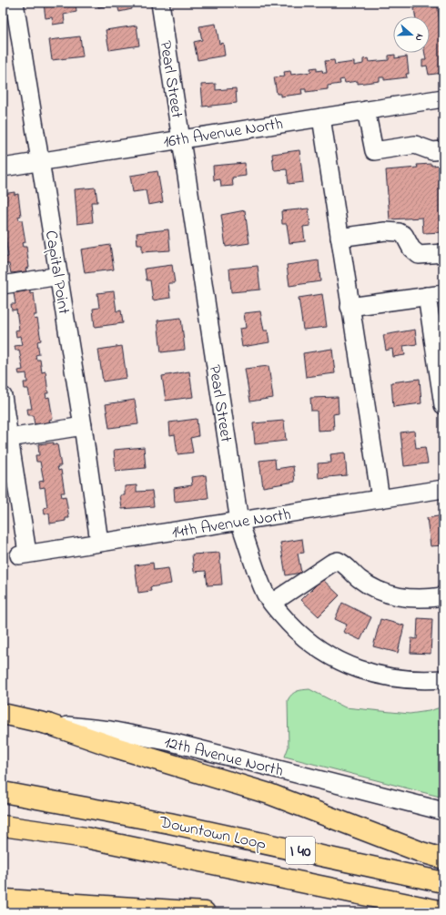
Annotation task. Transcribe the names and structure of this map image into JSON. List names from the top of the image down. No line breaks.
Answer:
{"streets":{"main road":["12th Avenue North","Downtown Loop","I 40"],"street":["Pearl Street","16th Avenue North","Capital Point","14th Avenue North"]},"crossings":[["Pearl Street","16th Avenue North"],["Pearl Street","14th Avenue North"],["16th Avenue North","Capital Point"],["Capital Point","14th Avenue North"]],"north":"right"}
